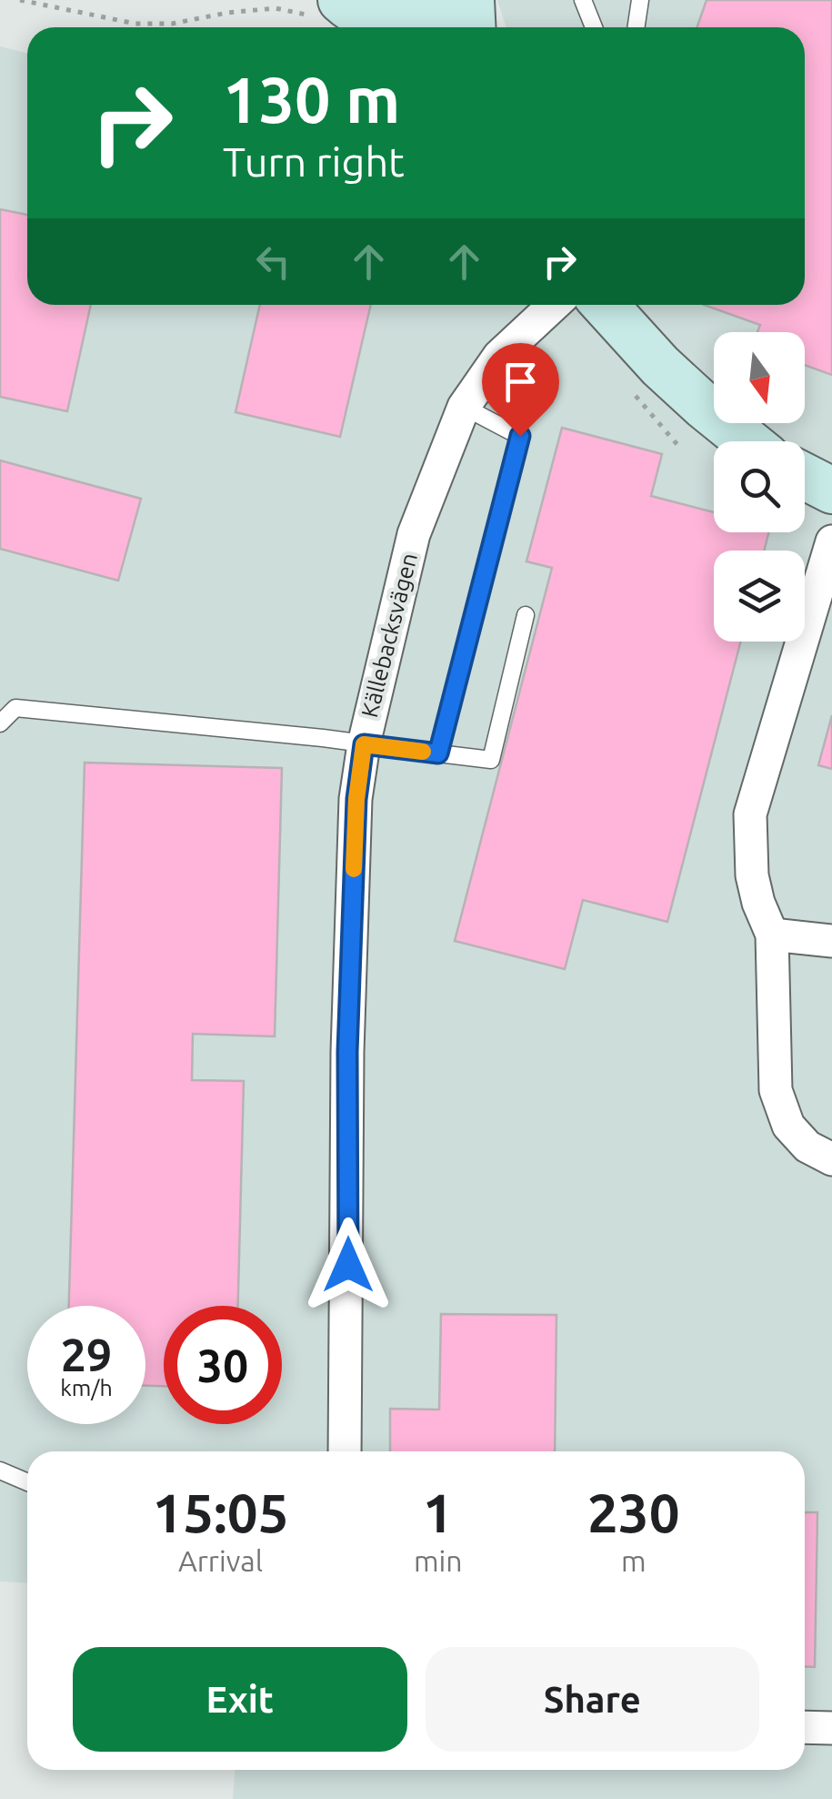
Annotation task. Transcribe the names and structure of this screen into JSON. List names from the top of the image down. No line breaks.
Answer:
{"streets":{"street":["Källebacksvägen"]},"north":"bottom","page":{"turn":["130 m","Turn right"],"speed":"29 km/h","limit":"30","eta":["15:05","Arrival","1","min","230","m"],"buttons":["Exit","Share"]}}
